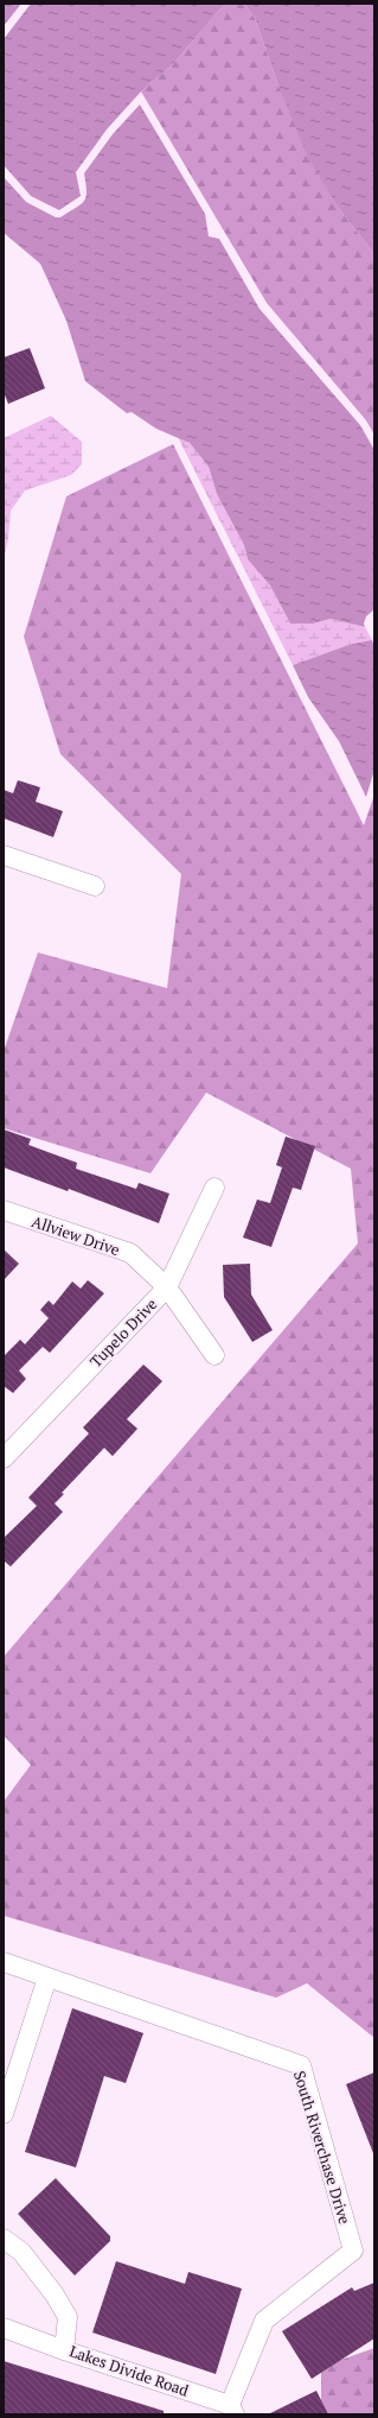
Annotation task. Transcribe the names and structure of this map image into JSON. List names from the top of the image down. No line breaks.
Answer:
{"streets":{"street":["Allview Drive","Tupelo Drive","South Riverchase Drive","Lakes Divide Road"]},"crossings":[["Allview Drive","Tupelo Drive"],["South Riverchase Drive","Lakes Divide Road"]]}
